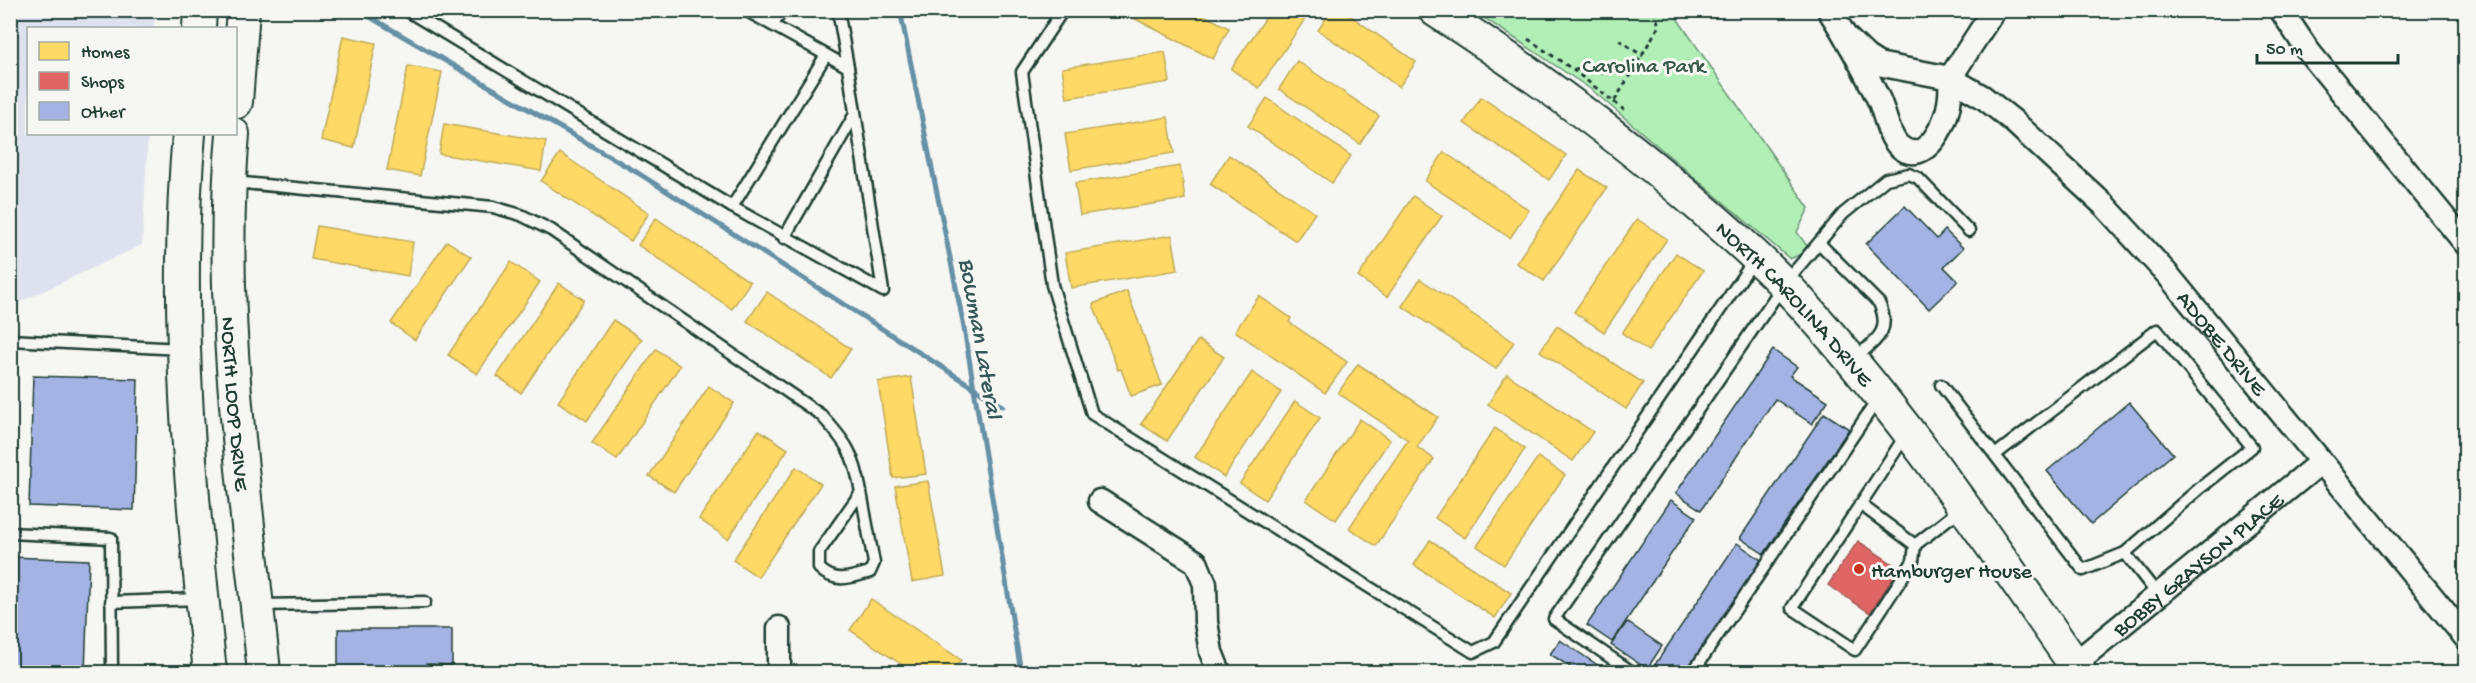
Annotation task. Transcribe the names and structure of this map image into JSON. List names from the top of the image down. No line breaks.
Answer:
{"streets":{"main road":["NORTH CAROLINA DRIVE","NORTH LOOP DRIVE"],"street":["ADOBE DRIVE","BOBBY GRAYSON PLACE"]},"crossings":[["NORTH CAROLINA DRIVE","BOBBY GRAYSON PLACE"],["ADOBE DRIVE","BOBBY GRAYSON PLACE"]],"water":["Bowman Lateral"],"parks":["Carolina Park"],"places":["Hamburger House"],"legend":["Homes","Shops","Other"],"scale_bar":"50 m"}
